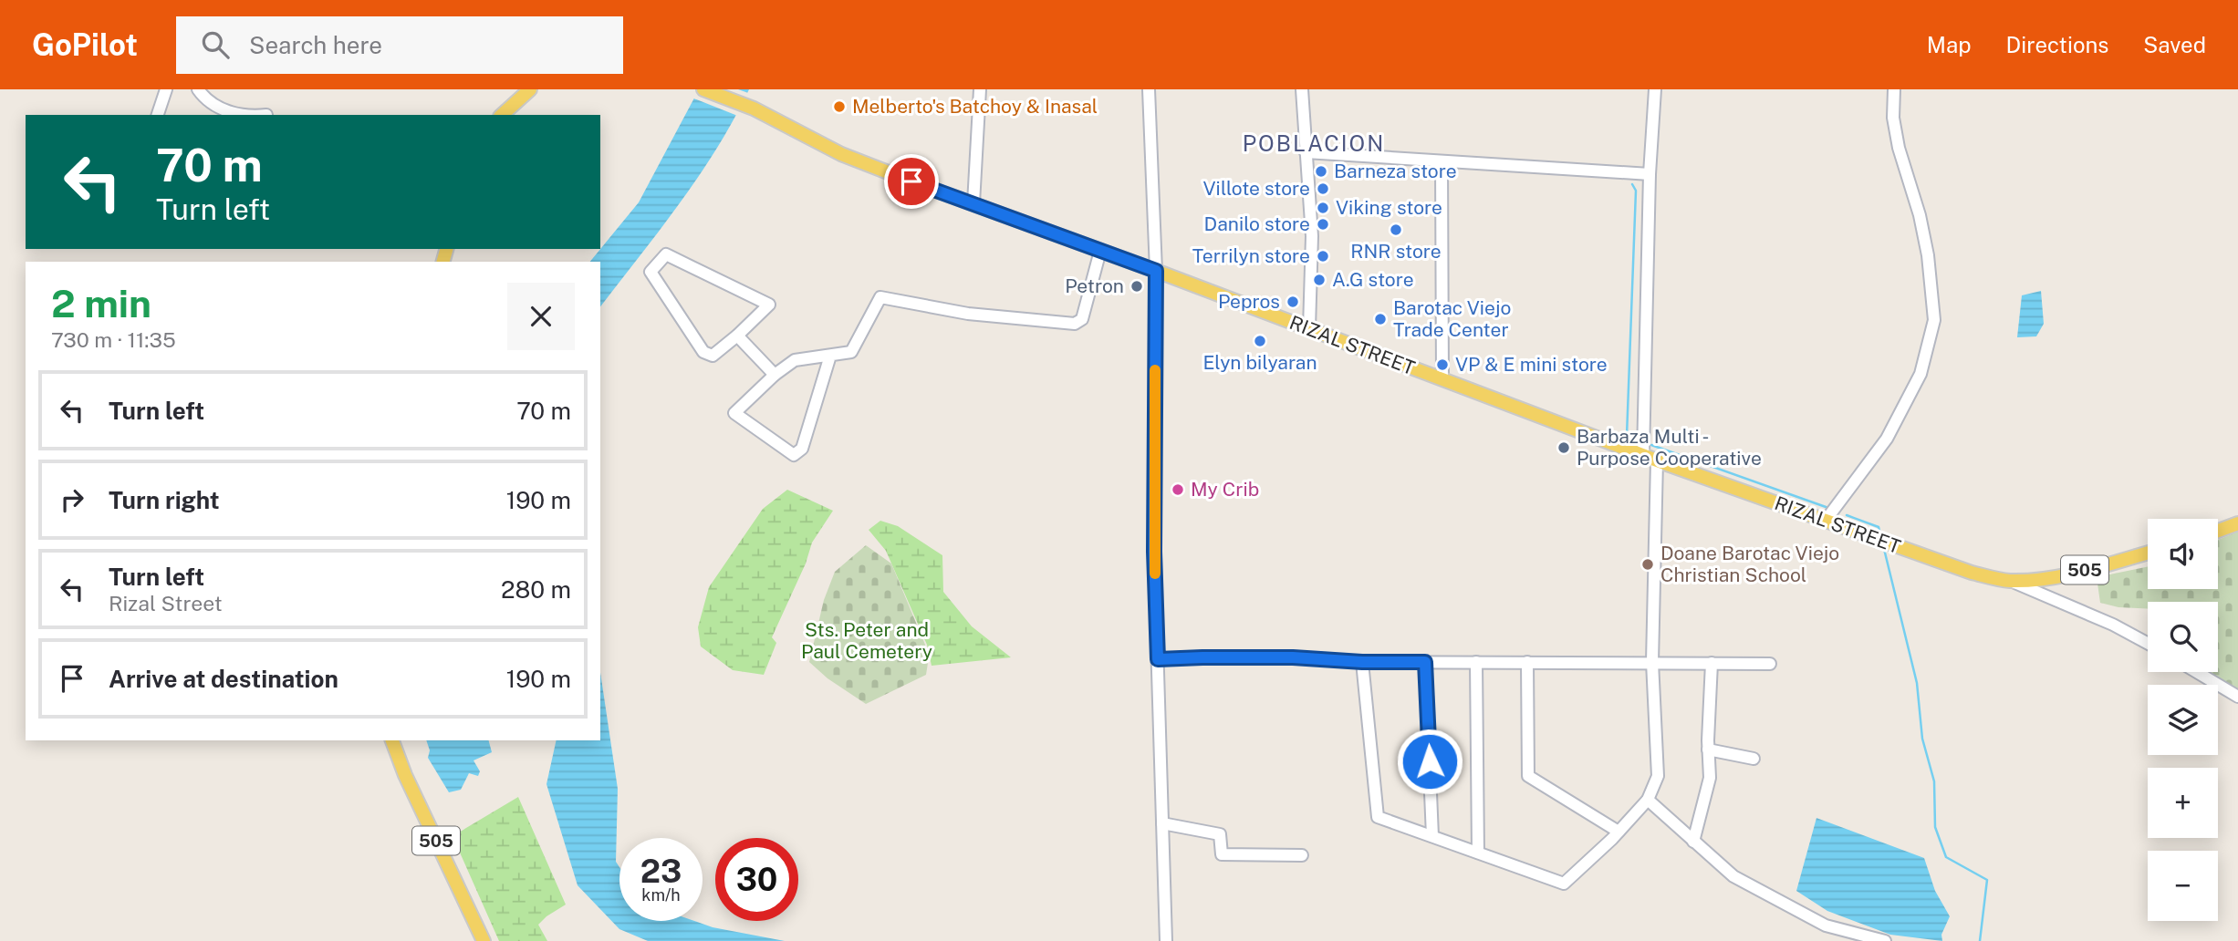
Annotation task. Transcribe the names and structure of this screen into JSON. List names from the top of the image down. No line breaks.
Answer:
{"streets":{"main road":["RIZAL STREET","505"]},"crossings":[["RIZAL STREET","505"]],"districts":["POBLACION"],"parks":["Sts. Peter and Paul Cemetery"],"places":["Melberto's Batchoy & Inasal","Barneza store","Villote store","Viking store","Danilo store","RNR store","Terrilyn store","A.G store","Petron","Pepros","Barotac Viejo Trade Center","Elyn bilyaran","VP & E mini store","Barbaza Multi - Purpose Cooperative","My Crib","Doane Barotac Viejo Christian School"],"page":{"header":"GoPilot","search":"Search here","nav":["Map","Directions","Saved"],"turn":["70 m","Turn left"],"heading":["2 min","730 m · 11:35"],"list":[{"name":"Turn left","value":"70 m"},{"name":"Turn right","value":"190 m"},{"name":"Turn left","note":"Rizal Street","value":"280 m"},{"name":"Arrive at destination","value":"190 m"}],"map_buttons":["+","−"],"speed":"23 km/h","limit":"30"}}
